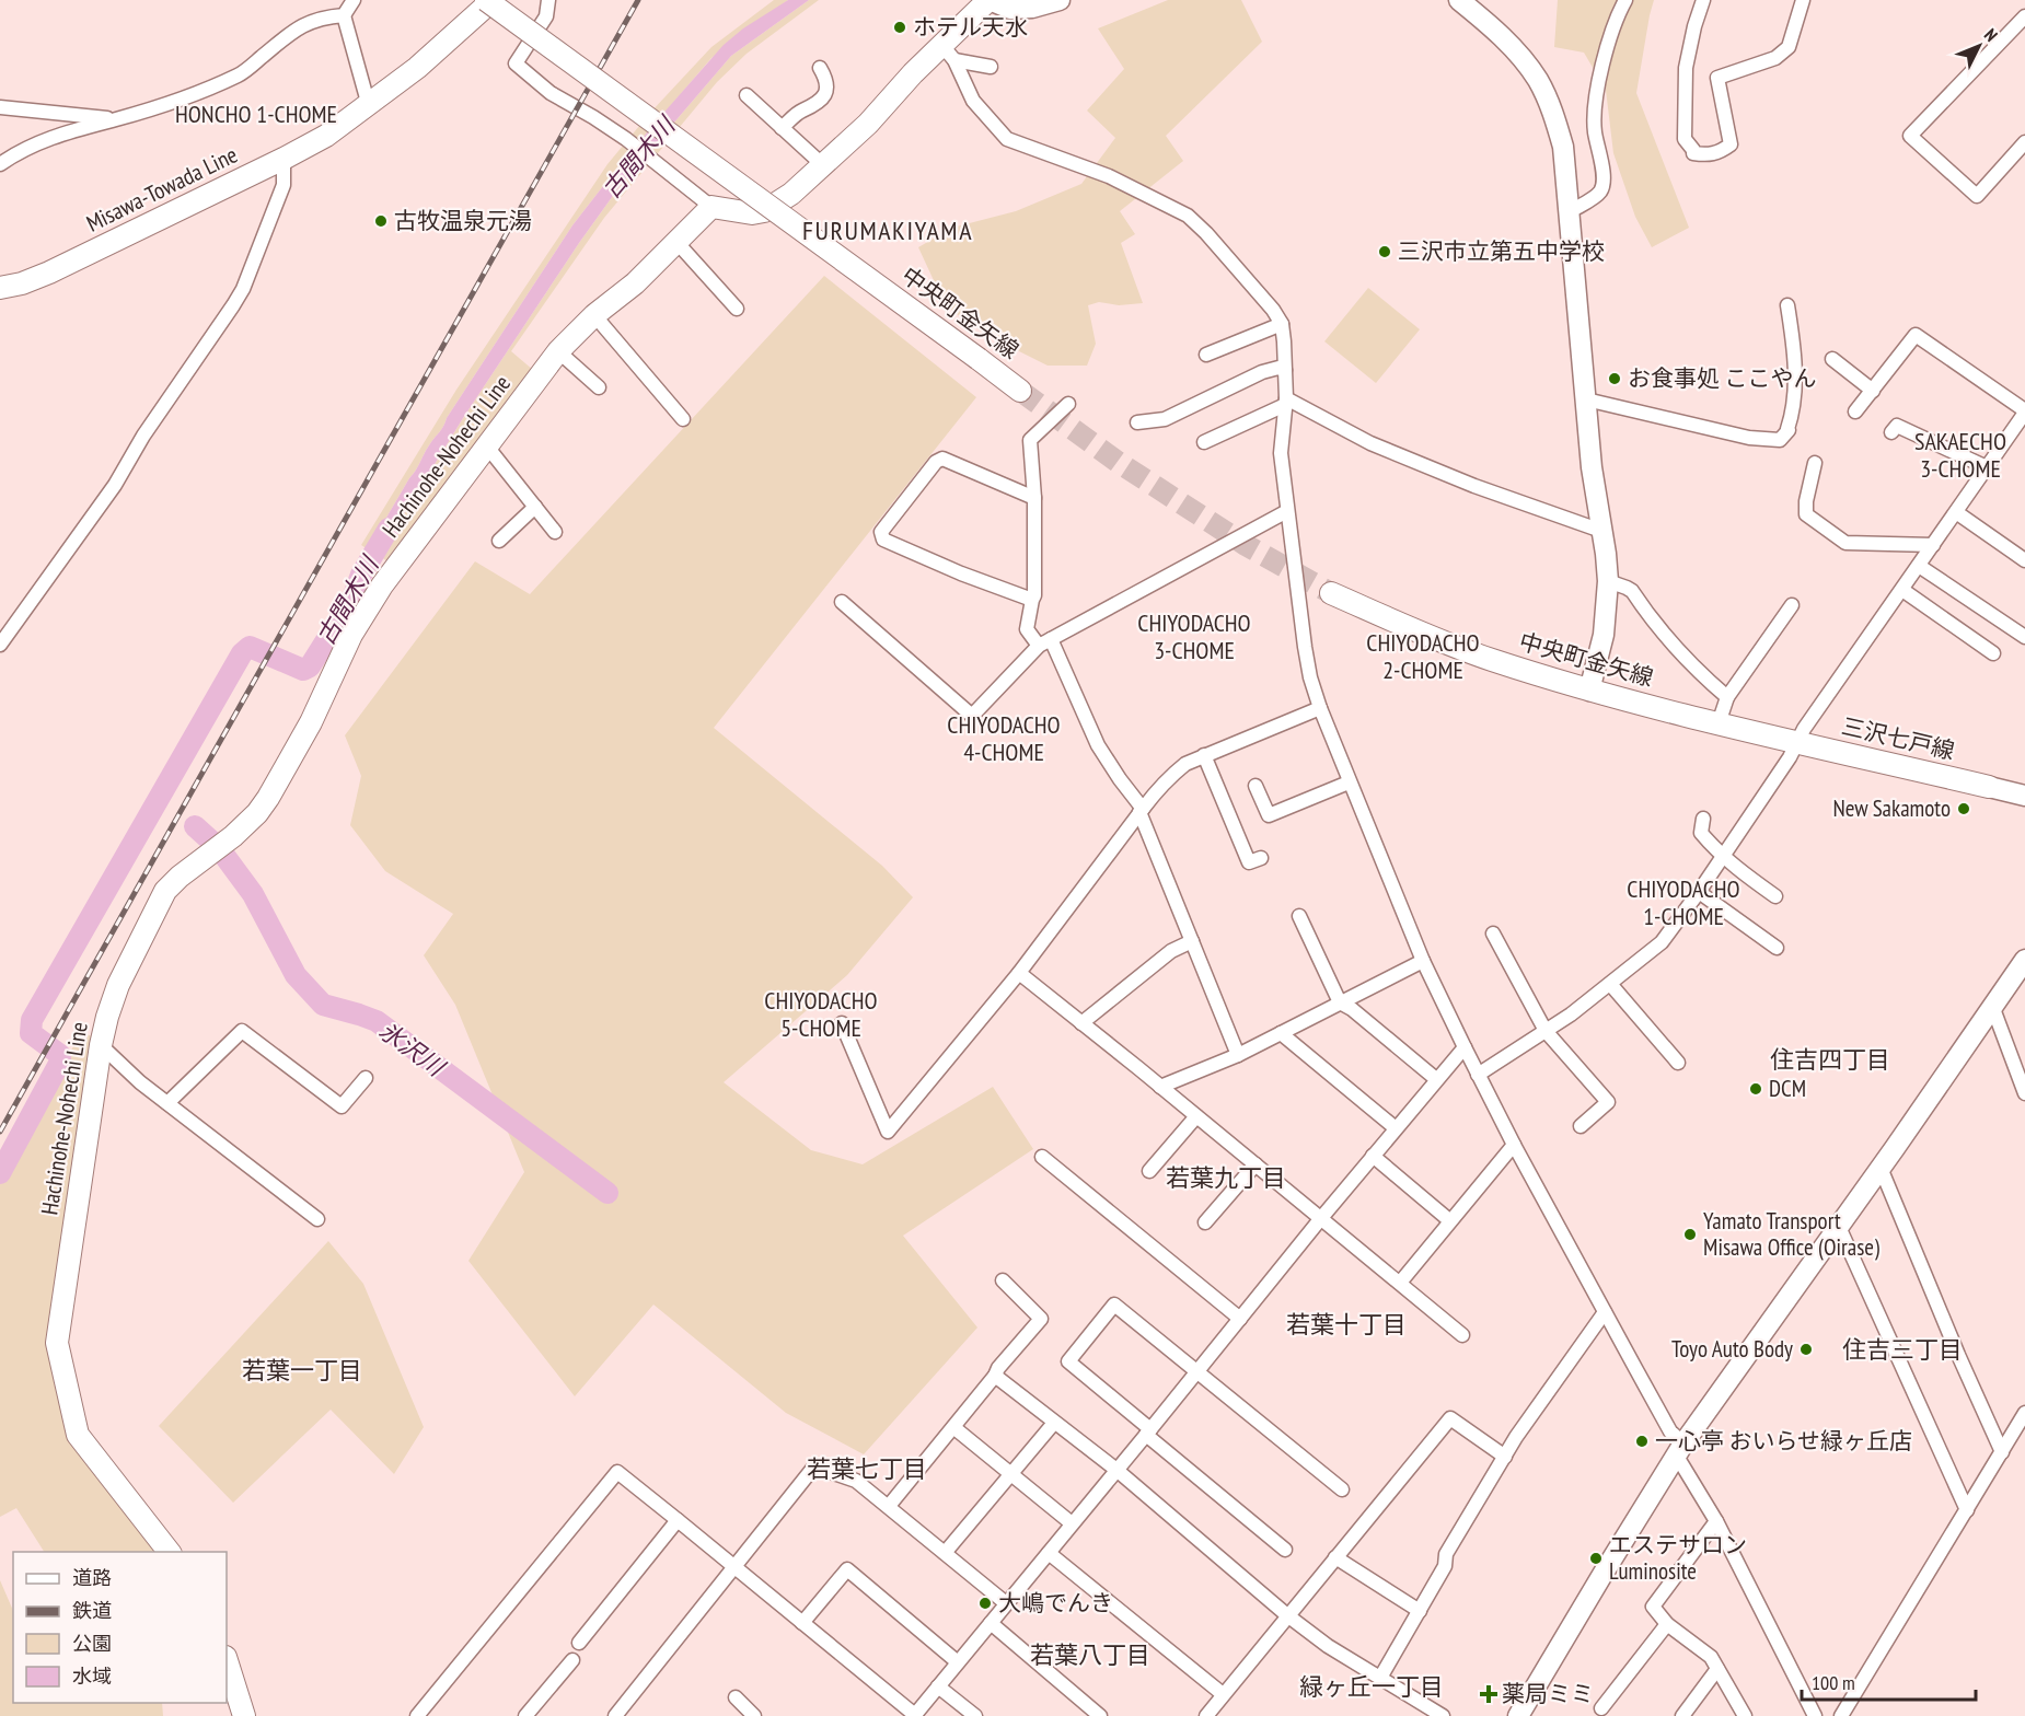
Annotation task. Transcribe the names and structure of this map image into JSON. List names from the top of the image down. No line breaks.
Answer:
{"streets":{"main road":["Misawa-Towada Line","中央町金矢線","Hachinohe-Nohechi Line","三沢七戸線"]},"crossings":[["中央町金矢線","三沢七戸線"]],"districts":["HONCHO 1-CHOME","FURUMAKIYAMA","SAKAECHO 3-CHOME","CHIYODACHO 3-CHOME","CHIYODACHO 2-CHOME","CHIYODACHO 4-CHOME","CHIYODACHO 1-CHOME","CHIYODACHO 5-CHOME","住吉四丁目","若葉九丁目","若葉十丁目","住吉三丁目","若葉一丁目","若葉七丁目","若葉八丁目","緑ヶ丘一丁目"],"water":["古間木川","氷沢川"],"places":{"other":["ホテル天水","古牧温泉元湯","三沢市立第五中学校","お食事処 ここやん","New Sakamoto","DCM","Yamato Transport Misawa Office (Oirase)","Toyo Auto Body","一心亭 おいらせ緑ヶ丘店","エステサロン Luminosite","大嶋でんき"],"health":["薬局ミミ"]},"legend":["道路","鉄道","公園","水域"],"scale_bar":"100 m","north":"top right"}
